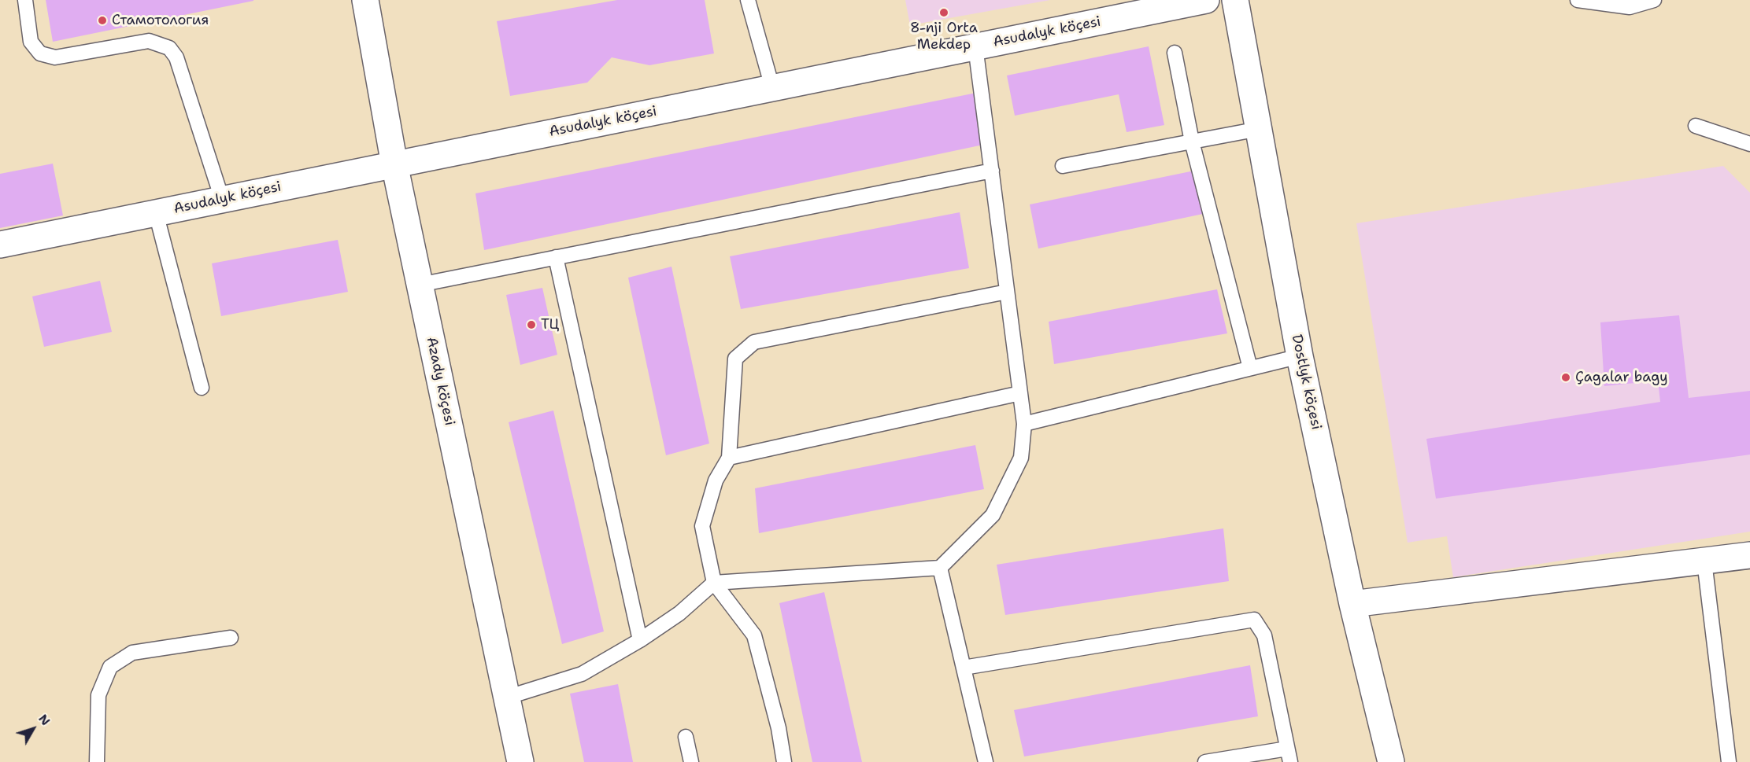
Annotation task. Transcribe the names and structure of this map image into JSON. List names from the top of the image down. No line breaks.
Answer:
{"streets":{"street":["Asudalyk köçesi","Azady köçesi","Dostlyk köçesi"]},"crossings":[["Asudalyk köçesi","Azady köçesi"]],"places":["8-nji Orta Mekdep","Стамотология","ТЦ","Çagalar bagy"],"north":"top right"}
